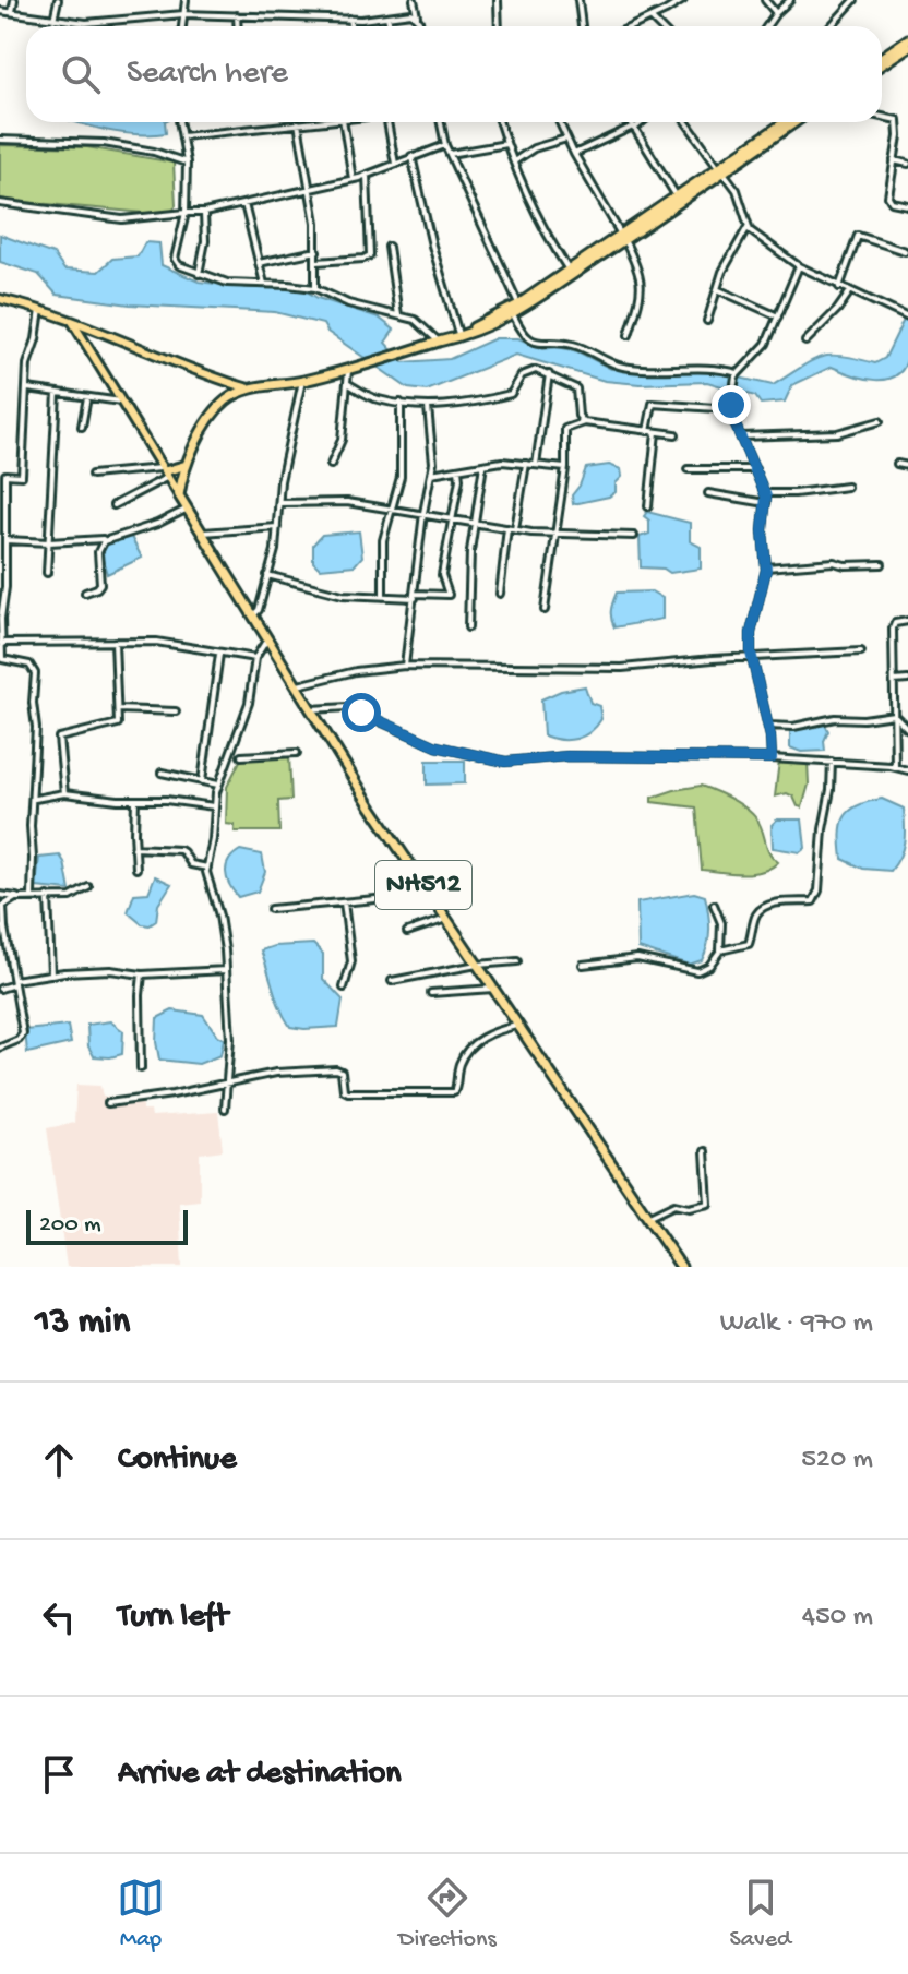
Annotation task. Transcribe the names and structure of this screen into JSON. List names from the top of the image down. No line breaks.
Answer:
{"streets":{"highway":["NH512"]},"scale_bar":"200 m","page":{"search":"Search here","scale":"200 m","heading":["13 min","Walk · 970 m"],"list":[["Continue","520 m"],["Turn left","450 m"],"Arrive at destination"],"nav":["Map","Directions","Saved"]}}
